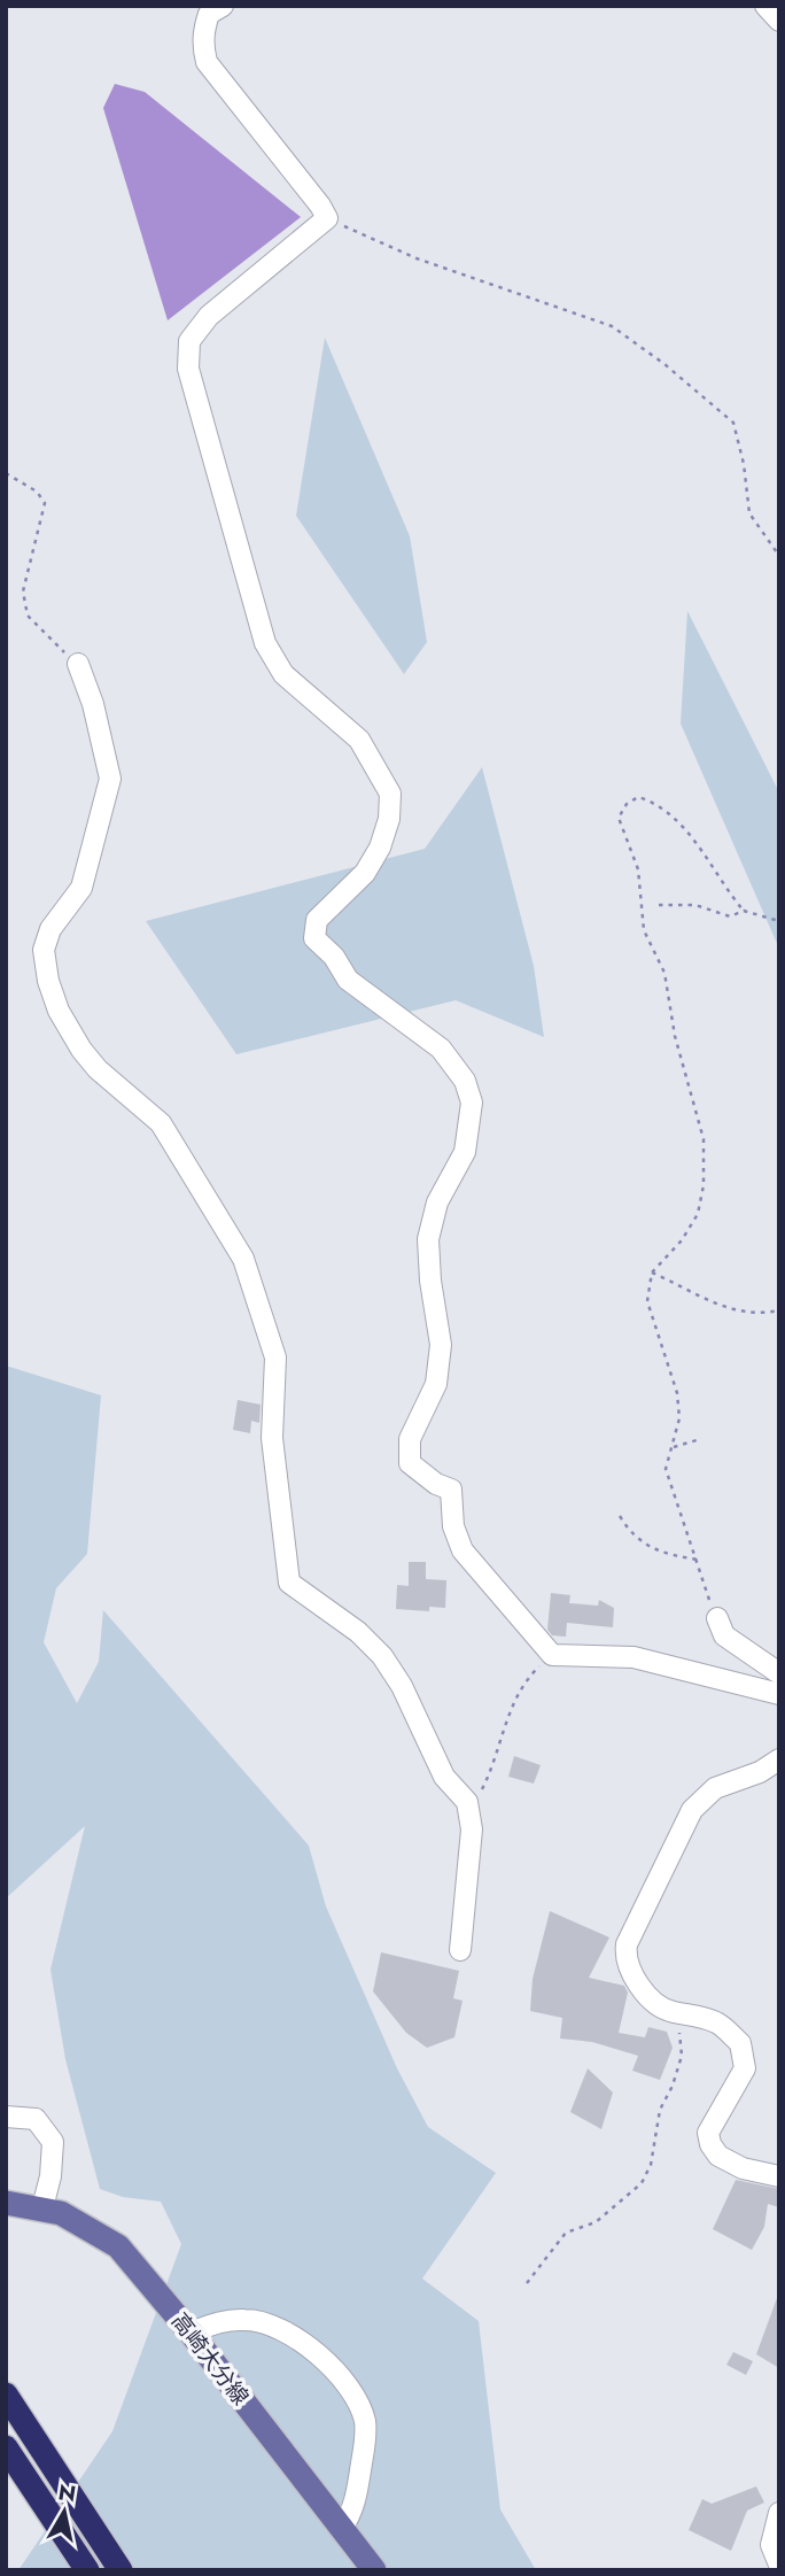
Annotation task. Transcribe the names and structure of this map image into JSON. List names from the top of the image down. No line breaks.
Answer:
{"streets":{"main road":["高崎大分線"]},"north":"top"}
